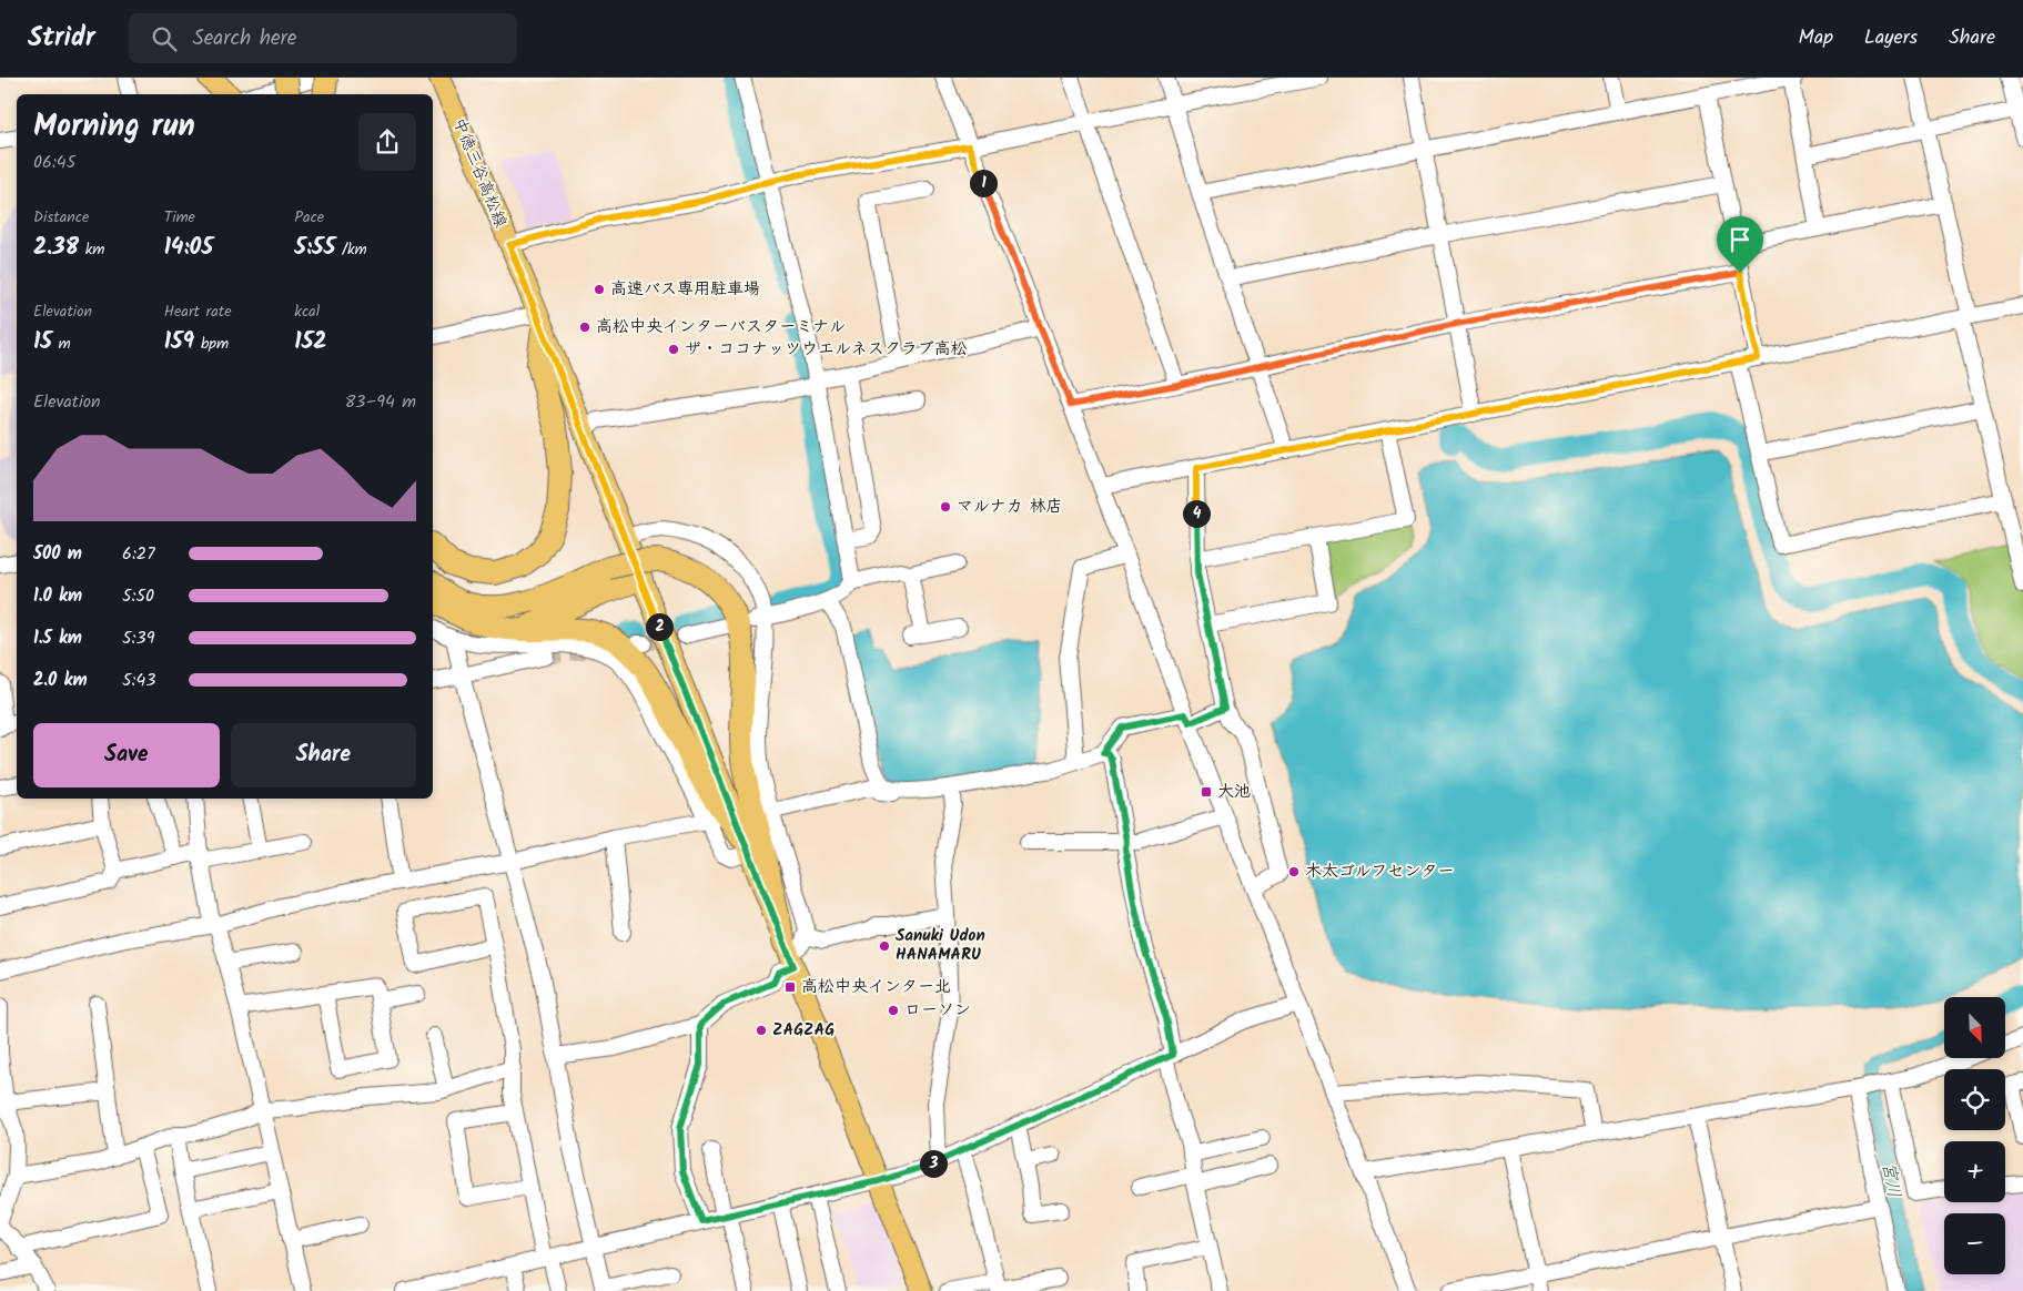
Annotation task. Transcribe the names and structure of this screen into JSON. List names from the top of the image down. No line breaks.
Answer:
{"streets":{"main road":["中徳三谷高松線"]},"water":["宮川"],"places":{"other":["高速バス専用駐車場","高松中央インターバスターミナル","ザ・ココナッツウエルネスクラブ高松","マルナカ 林店","木太ゴルフセンター","Sanuki Udon HANAMARU","ローソン","ZAGZAG"],"transit":["大池","高松中央インター北"]},"north":"bottom right","page":{"header":"Stridr","search":"Search here","nav":["Map","Layers","Share"],"heading":["Morning run","06:45"],"pins":["1","4","2","3"],"stats":[["Distance","2.38 km"],["Time","14:05"],["Pace","5:55 /km"],["Elevation","15 m"],["Heart rate","159 bpm"],["kcal","152"]],"chart":["Elevation","83–94 m"],"list":[{"name":"500 m","note":"6:27"},{"name":"1.0 km","note":"5:50"},{"name":"1.5 km","note":"5:39"},{"name":"2.0 km","note":"5:43"}],"buttons":["Save","Share"],"map_buttons":["+","−"]}}
